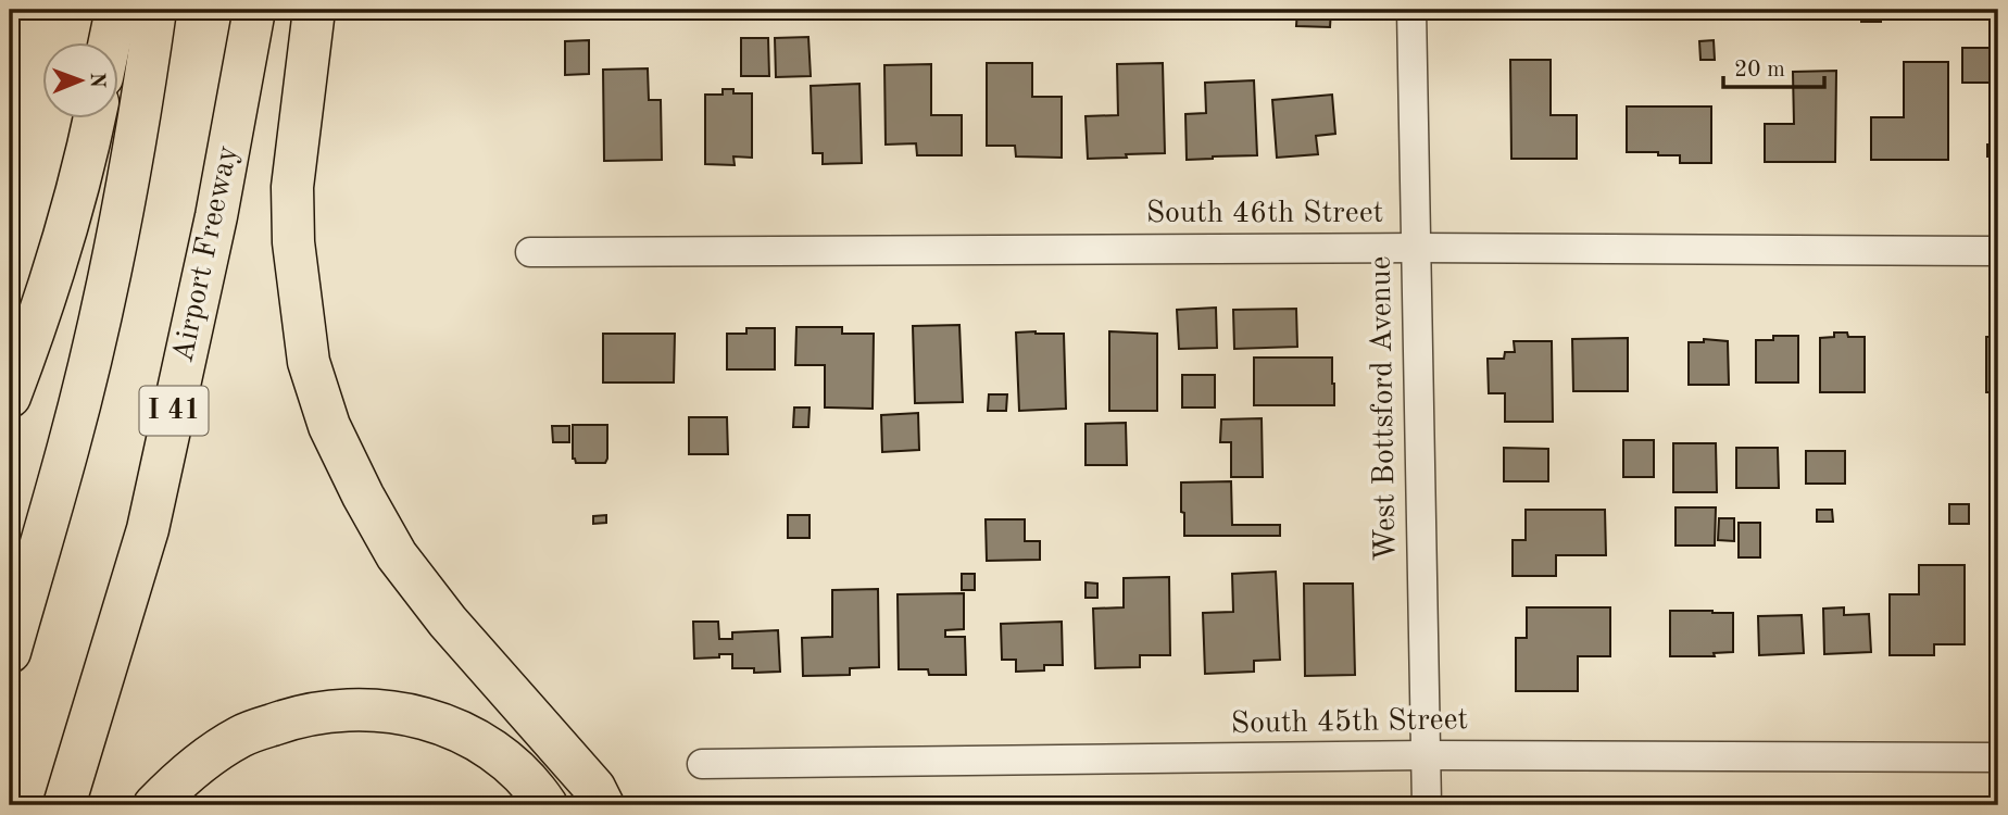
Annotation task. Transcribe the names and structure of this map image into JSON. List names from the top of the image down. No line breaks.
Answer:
{"streets":{"highway":["Airport Freeway","I 41"],"street":["South 46th Street","West Bottsford Avenue","South 45th Street"]},"crossings":[["South 46th Street","West Bottsford Avenue"],["West Bottsford Avenue","South 45th Street"]],"scale_bar":"20 m","north":"right"}
